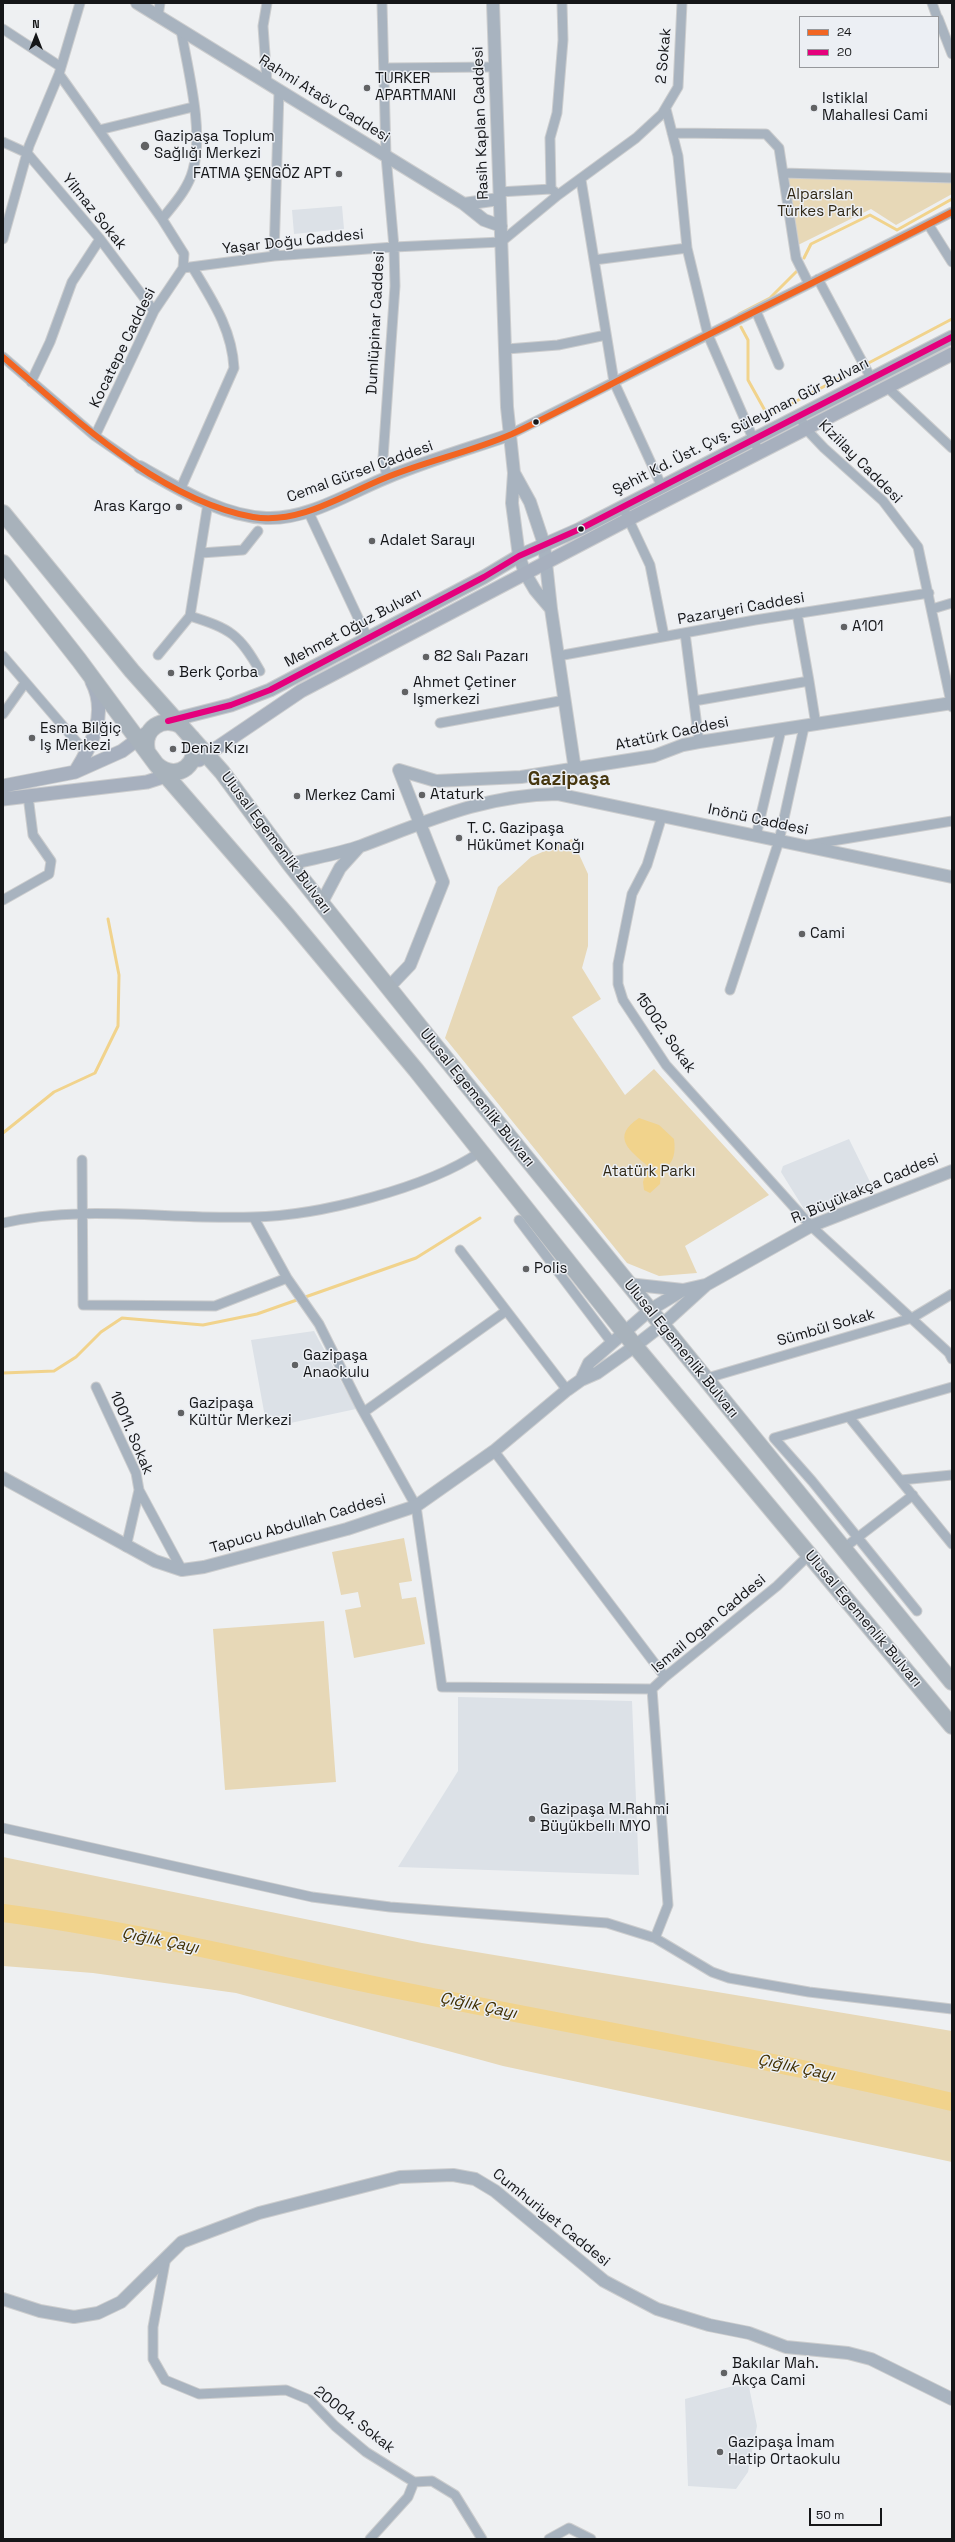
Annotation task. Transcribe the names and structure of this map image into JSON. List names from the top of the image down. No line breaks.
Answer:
{"streets":{"highway":["Ulusal Egemenlik Bulvarı"],"main road":["Şehit Kd. Üst. Çvş. Süleyman Gür Bulvarı","Mehmet Oğuz Bulvarı"],"street":["2 Sokak","Rahmi Ataöv Caddesi","Rasih Kaplan Caddesi","Yilmaz Sokak","Yaşar Doğu Caddesi","Dumlüpinar Caddesi","Kocatepe Caddesi","Kiziilay Caddesi","Cemal Gürsel Caddesi","Pazaryeri Caddesi","Atatürk Caddesi","Inönü Caddesi","15002. Sokak","R. Büyükakça Caddesi","Sümbül Sokak","10011. Sokak","Tapucu Abdullah Caddesi","Ismail Ogan Caddesi","Cumhuriyet Caddesi","20004. Sokak"]},"crossings":[["Rahmi Ataöv Caddesi","Rasih Kaplan Caddesi"],["Rahmi Ataöv Caddesi","Dumlüpinar Caddesi"],["Rasih Kaplan Caddesi","Yaşar Doğu Caddesi"],["Rasih Kaplan Caddesi","Şehit Kd. Üst. Çvş. Süleyman Gür Bulvarı"],["Rasih Kaplan Caddesi","Cemal Gürsel Caddesi"],["Rasih Kaplan Caddesi","Pazaryeri Caddesi"],["Rasih Kaplan Caddesi","Mehmet Oğuz Bulvarı"],["Rasih Kaplan Caddesi","Atatürk Caddesi"],["Yilmaz Sokak","Kocatepe Caddesi"],["Yaşar Doğu Caddesi","Dumlüpinar Caddesi"],["Yaşar Doğu Caddesi","Kocatepe Caddesi"],["Dumlüpinar Caddesi","Cemal Gürsel Caddesi"],["Kocatepe Caddesi","Cemal Gürsel Caddesi"],["Şehit Kd. Üst. Çvş. Süleyman Gür Bulvarı","Kiziilay Caddesi"],["Şehit Kd. Üst. Çvş. Süleyman Gür Bulvarı","Mehmet Oğuz Bulvarı"],["Kiziilay Caddesi","Pazaryeri Caddesi"],["Kiziilay Caddesi","Atatürk Caddesi"],["Mehmet Oğuz Bulvarı","Ulusal Egemenlik Bulvarı"],["Atatürk Caddesi","Inönü Caddesi"],["Inönü Caddesi","Ulusal Egemenlik Bulvarı"],["Inönü Caddesi","15002. Sokak"],["Ulusal Egemenlik Bulvarı","R. Büyükakça Caddesi"],["Ulusal Egemenlik Bulvarı","Sümbül Sokak"],["Ulusal Egemenlik Bulvarı","Tapucu Abdullah Caddesi"],["Ulusal Egemenlik Bulvarı","Ismail Ogan Caddesi"],["15002. Sokak","R. Büyükakça Caddesi"],["15002. Sokak","Sümbül Sokak"],["R. Büyükakça Caddesi","Tapucu Abdullah Caddesi"],["10011. Sokak","Tapucu Abdullah Caddesi"],["Cumhuriyet Caddesi","20004. Sokak"]],"districts":["Gazipaşa"],"water":["Çığlık Çayı"],"parks":["Alparslan Türkes Parkı","Atatürk Parkı"],"places":["TURKER APARTMANI","Istiklal Mahallesi Cami","Gazipaşa Toplum Sağlığı Merkezi","FATMA ŞENGÖZ APT","Aras Kargo","Adalet Sarayı","A101","82 Salı Pazarı","Berk Çorba","Ahmet Çetiner Işmerkezi","Esma Bilğiç Iş Merkezi","Deniz Kızı","Ataturk","Merkez Cami","T. C. Gazipaşa Hükümet Konağı","Cami","Polis","Gazipaşa Anaokulu","Gazipaşa Kültür Merkezi","Gazipaşa M.Rahmi Büyükbellı MYO","Bakılar Mah. Akça Cami","Gazipaşa İmam Hatip Ortaokulu"],"lines":["transit line 24","transit line 20"],"legend":["24","20"],"scale_bar":"50 m","north":"top"}
